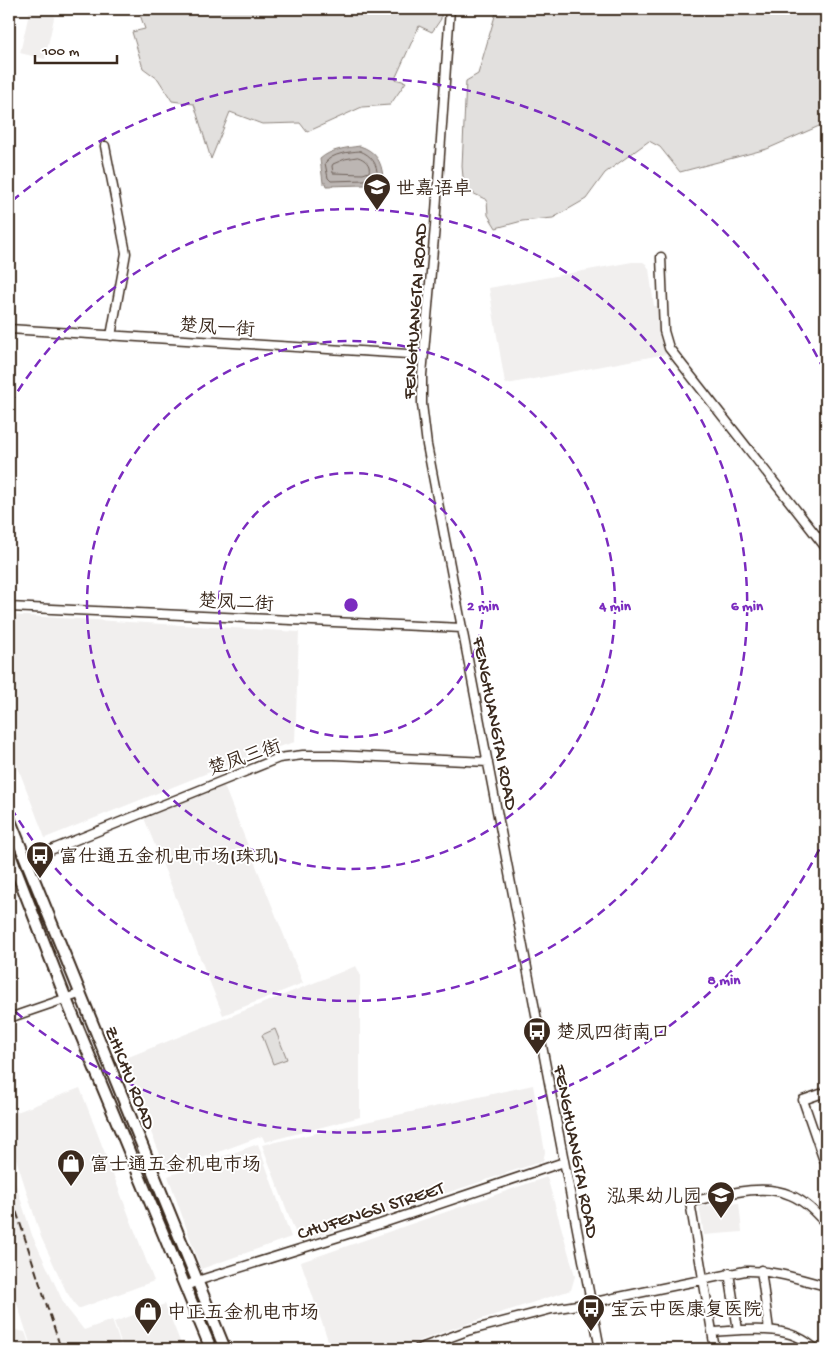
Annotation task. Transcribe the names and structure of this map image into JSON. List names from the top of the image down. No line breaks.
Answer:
{"streets":{"main road":["ZHICHU ROAD"],"street":["FENGHUANGTAI ROAD","楚凤一街","楚凤二街","楚凤三街","CHUFENGSI STREET"]},"crossings":[["FENGHUANGTAI ROAD","楚凤一街"],["FENGHUANGTAI ROAD","楚凤二街"],["FENGHUANGTAI ROAD","楚凤三街"],["FENGHUANGTAI ROAD","CHUFENGSI STREET"],["楚凤三街","ZHICHU ROAD"],["ZHICHU ROAD","CHUFENGSI STREET"]],"places":{"school or university":["世嘉语卓","泓果幼儿园"],"bus stop":["富仕通五金机电市场(珠玑)","楚凤四街南口","宝云中医康复医院"],"shop":["富士通五金机电市场","中正五金机电市场"]},"scale_bar":"100 m","rings":["2 min","4 min","6 min","8 min"]}
